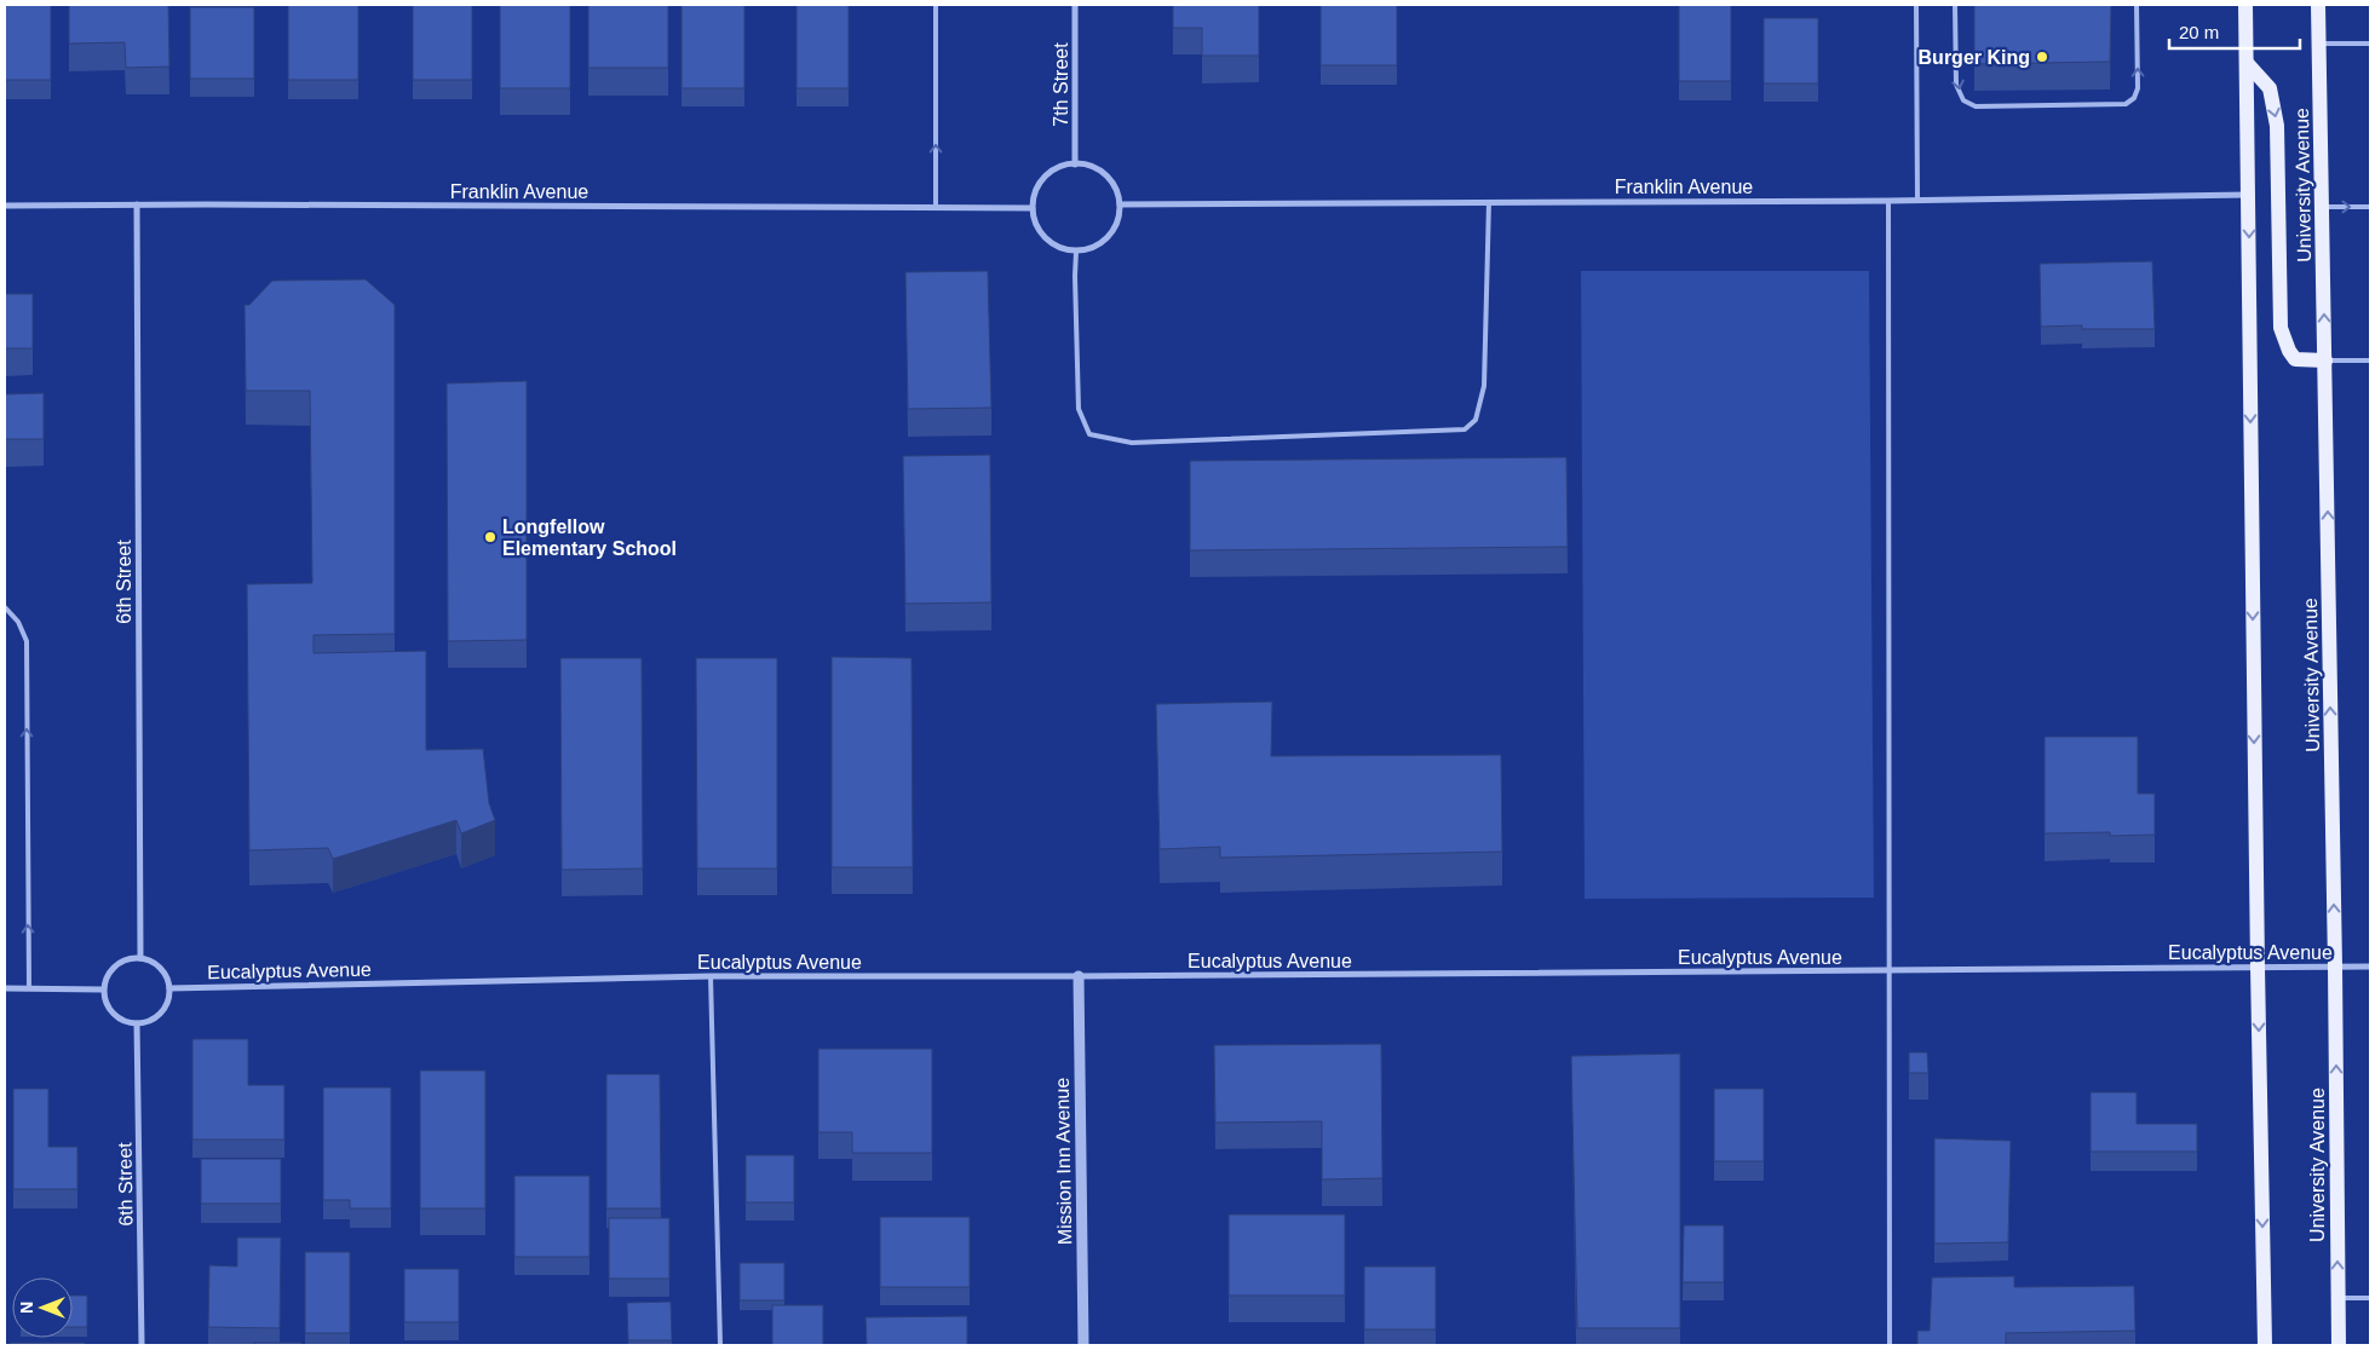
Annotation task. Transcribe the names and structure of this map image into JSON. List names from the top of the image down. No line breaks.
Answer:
{"streets":{"main road":["University Avenue"],"street":["7th Street","Franklin Avenue","6th Street","Eucalyptus Avenue","Mission Inn Avenue"]},"crossings":[["7th Street","Franklin Avenue"],["University Avenue","Eucalyptus Avenue"],["Franklin Avenue","6th Street"],["6th Street","Eucalyptus Avenue"],["Eucalyptus Avenue","Mission Inn Avenue"]],"places":["Burger King","Longfellow Elementary School"],"scale_bar":"20 m","north":"left"}
